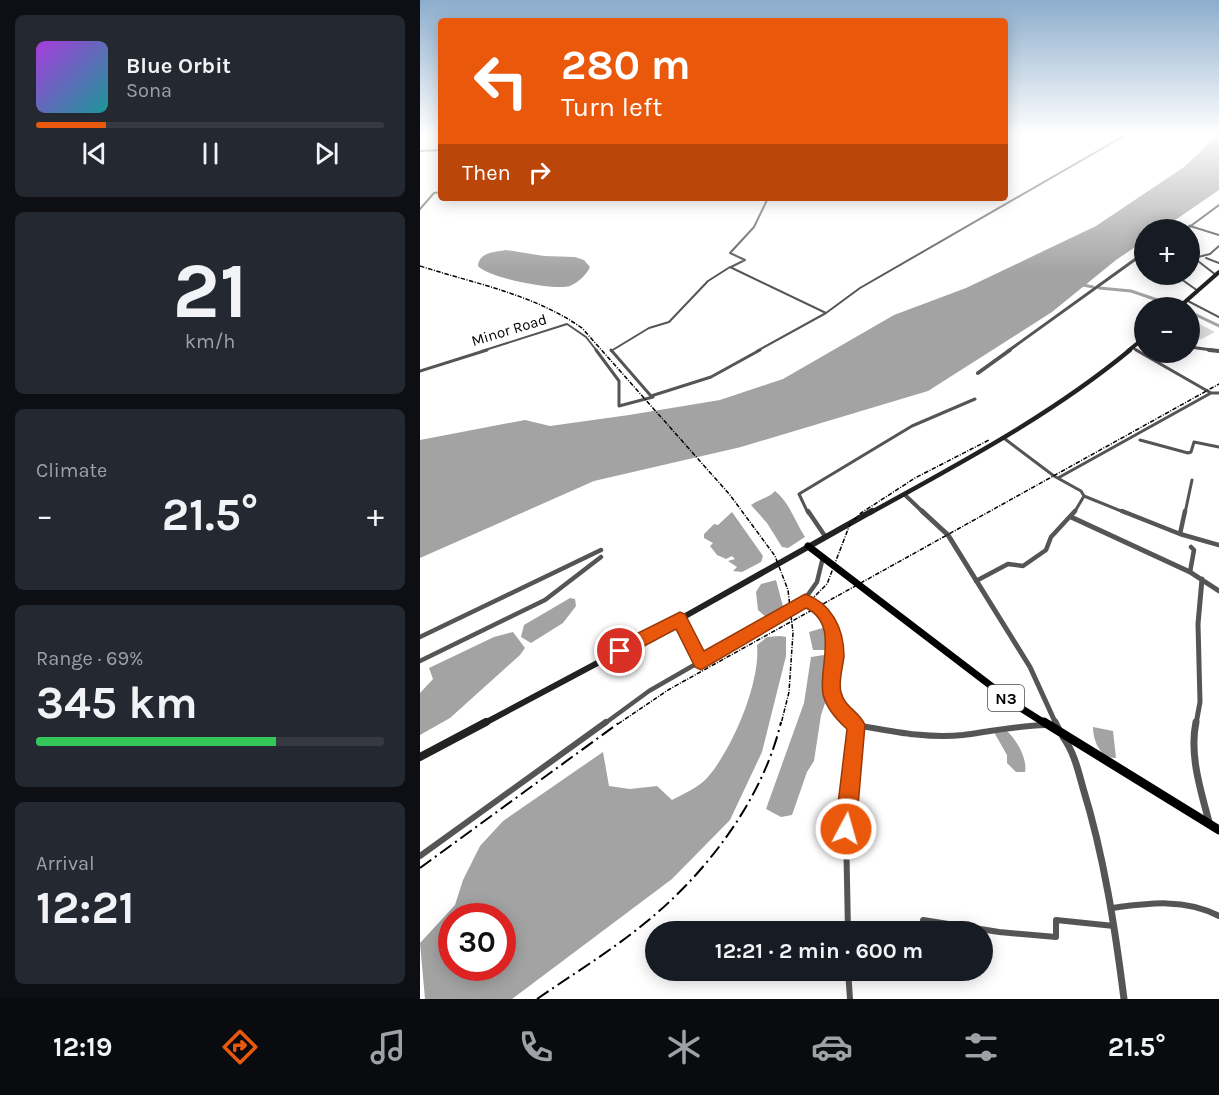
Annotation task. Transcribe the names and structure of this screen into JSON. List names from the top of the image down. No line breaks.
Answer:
{"streets":{"highway":["N3"],"street":["Minor Road"]},"page":{"turn":["280 m","Turn left"],"song":["Blue Orbit","Sona"],"then":"Then","tile":[["21","km/h"],"Climate",["Range · 69%","345 km"],["Arrival","12:21"]],"map_buttons":["+","−"],"heat":["−","21.5°","+"],"limit":"30","trip":"12:21 · 2 min · 600 m","tabs":["12:19","21.5°"]}}
